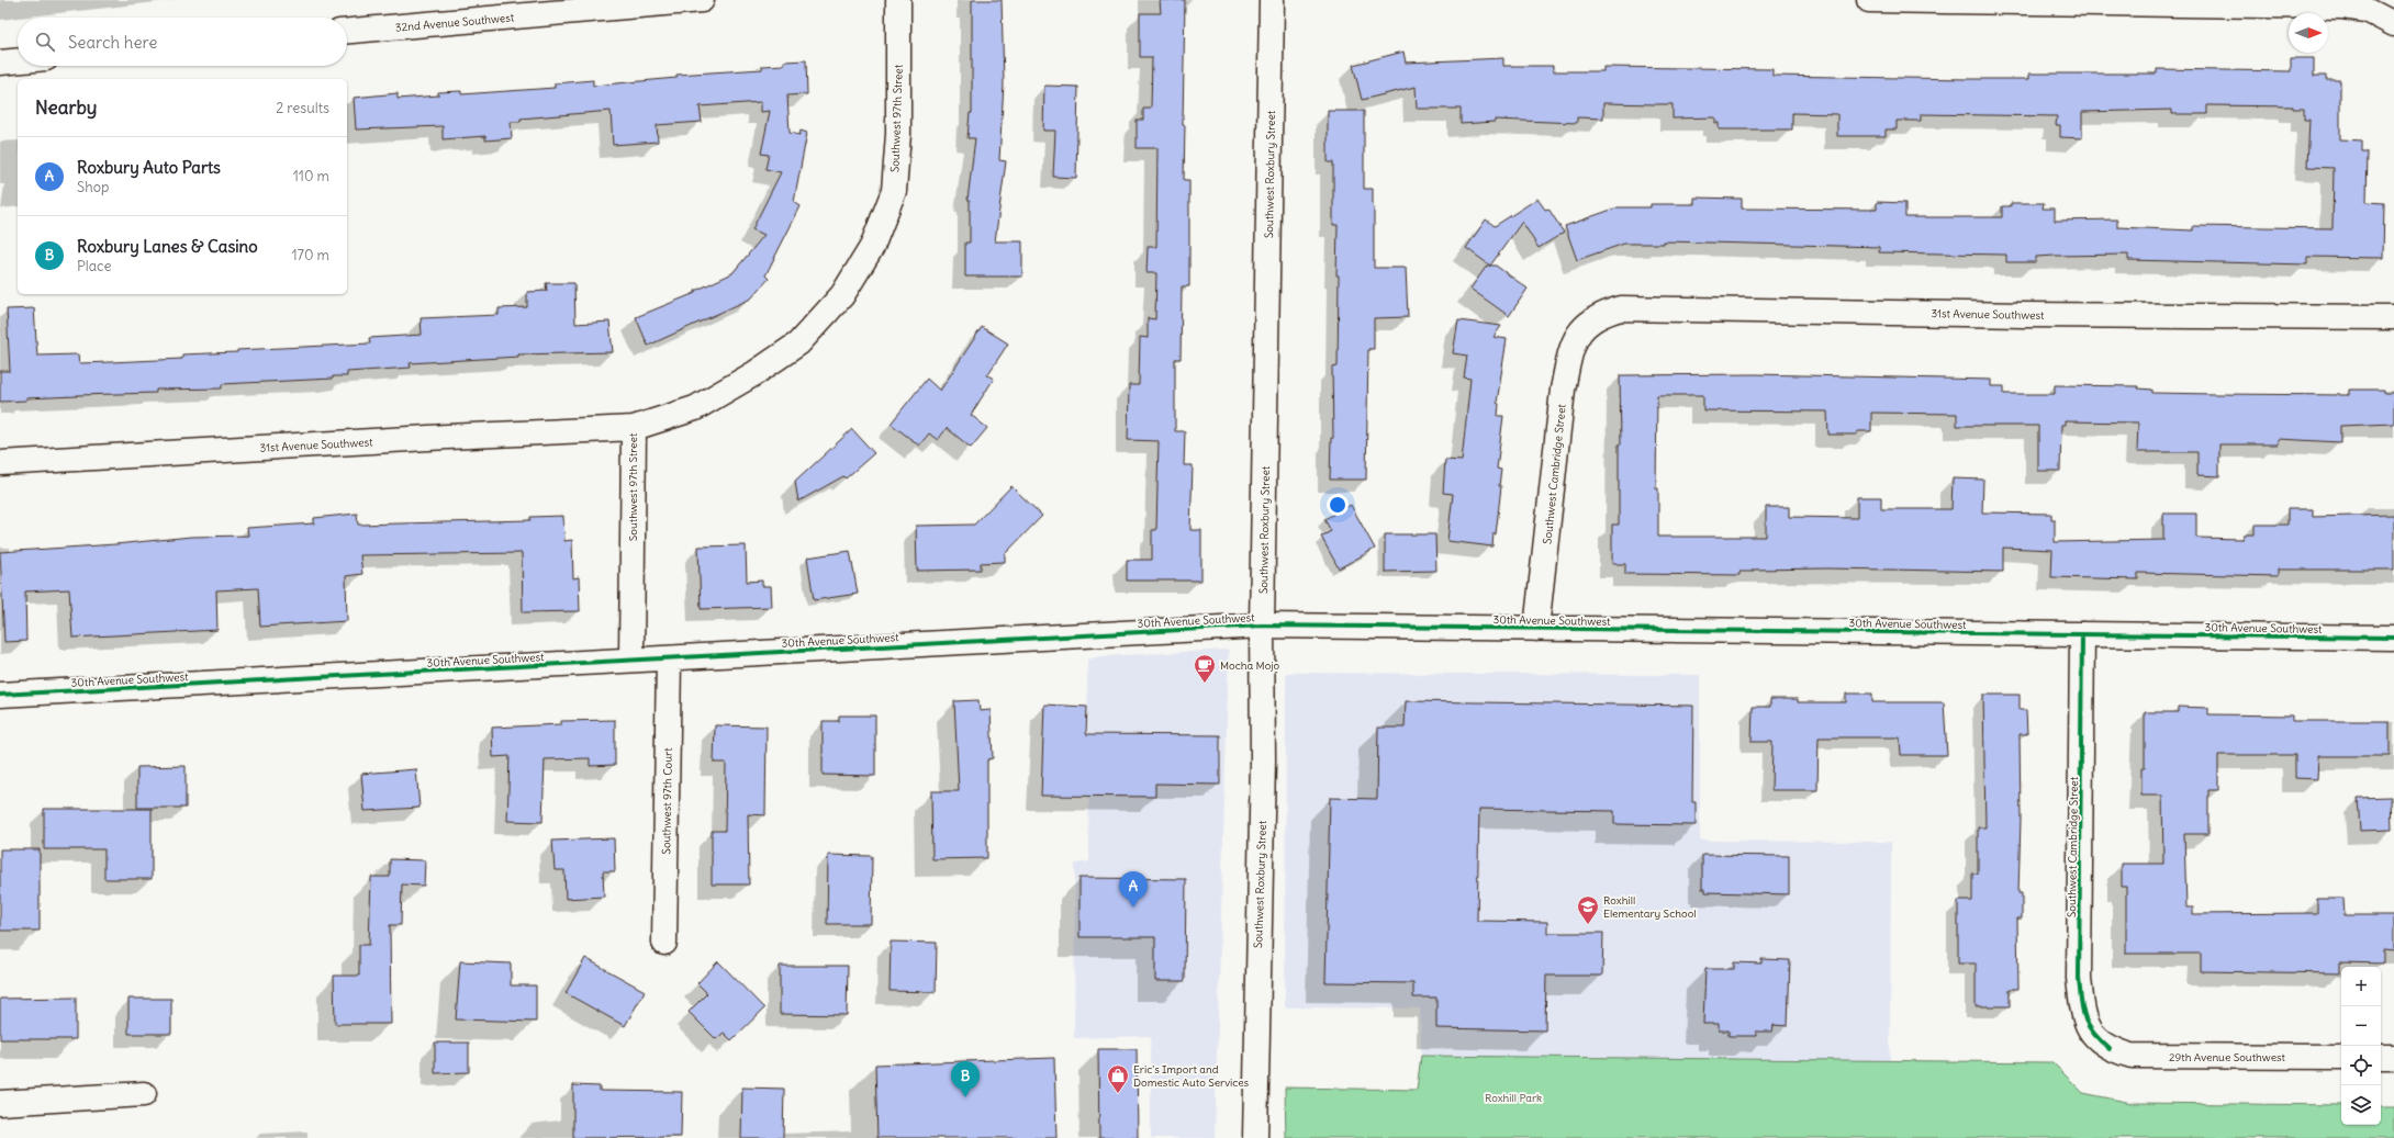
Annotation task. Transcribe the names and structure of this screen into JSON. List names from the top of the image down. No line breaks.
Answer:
{"streets":{"street":["32nd Avenue Southwest","Southwest 97th Street","Southwest Roxbury Street","31st Avenue Southwest","Southwest Cambridge Street","30th Avenue Southwest","Southwest 97th Court","29th Avenue Southwest"]},"crossings":[["Southwest 97th Street","31st Avenue Southwest"],["Southwest 97th Street","30th Avenue Southwest"],["Southwest Roxbury Street","30th Avenue Southwest"],["31st Avenue Southwest","Southwest Cambridge Street"],["Southwest Cambridge Street","30th Avenue Southwest"],["Southwest Cambridge Street","29th Avenue Southwest"],["30th Avenue Southwest","Southwest 97th Court"]],"parks":["Roxhill Park"],"places":{"cafe":["Mocha Mojo"],"school or university":["Roxhill Elementary School"],"shop":["Eric's Import and Domestic Auto Services"]},"north":"right","page":{"search":"Search here","heading":["Nearby","2 results"],"list":[{"mark":"A","name":"Roxbury Auto Parts","note":"Shop","value":"110 m"},{"mark":"B","name":"Roxbury Lanes & Casino","note":"Place","value":"170 m"}],"pins":["A","B"],"map_buttons":["+","−"]}}
